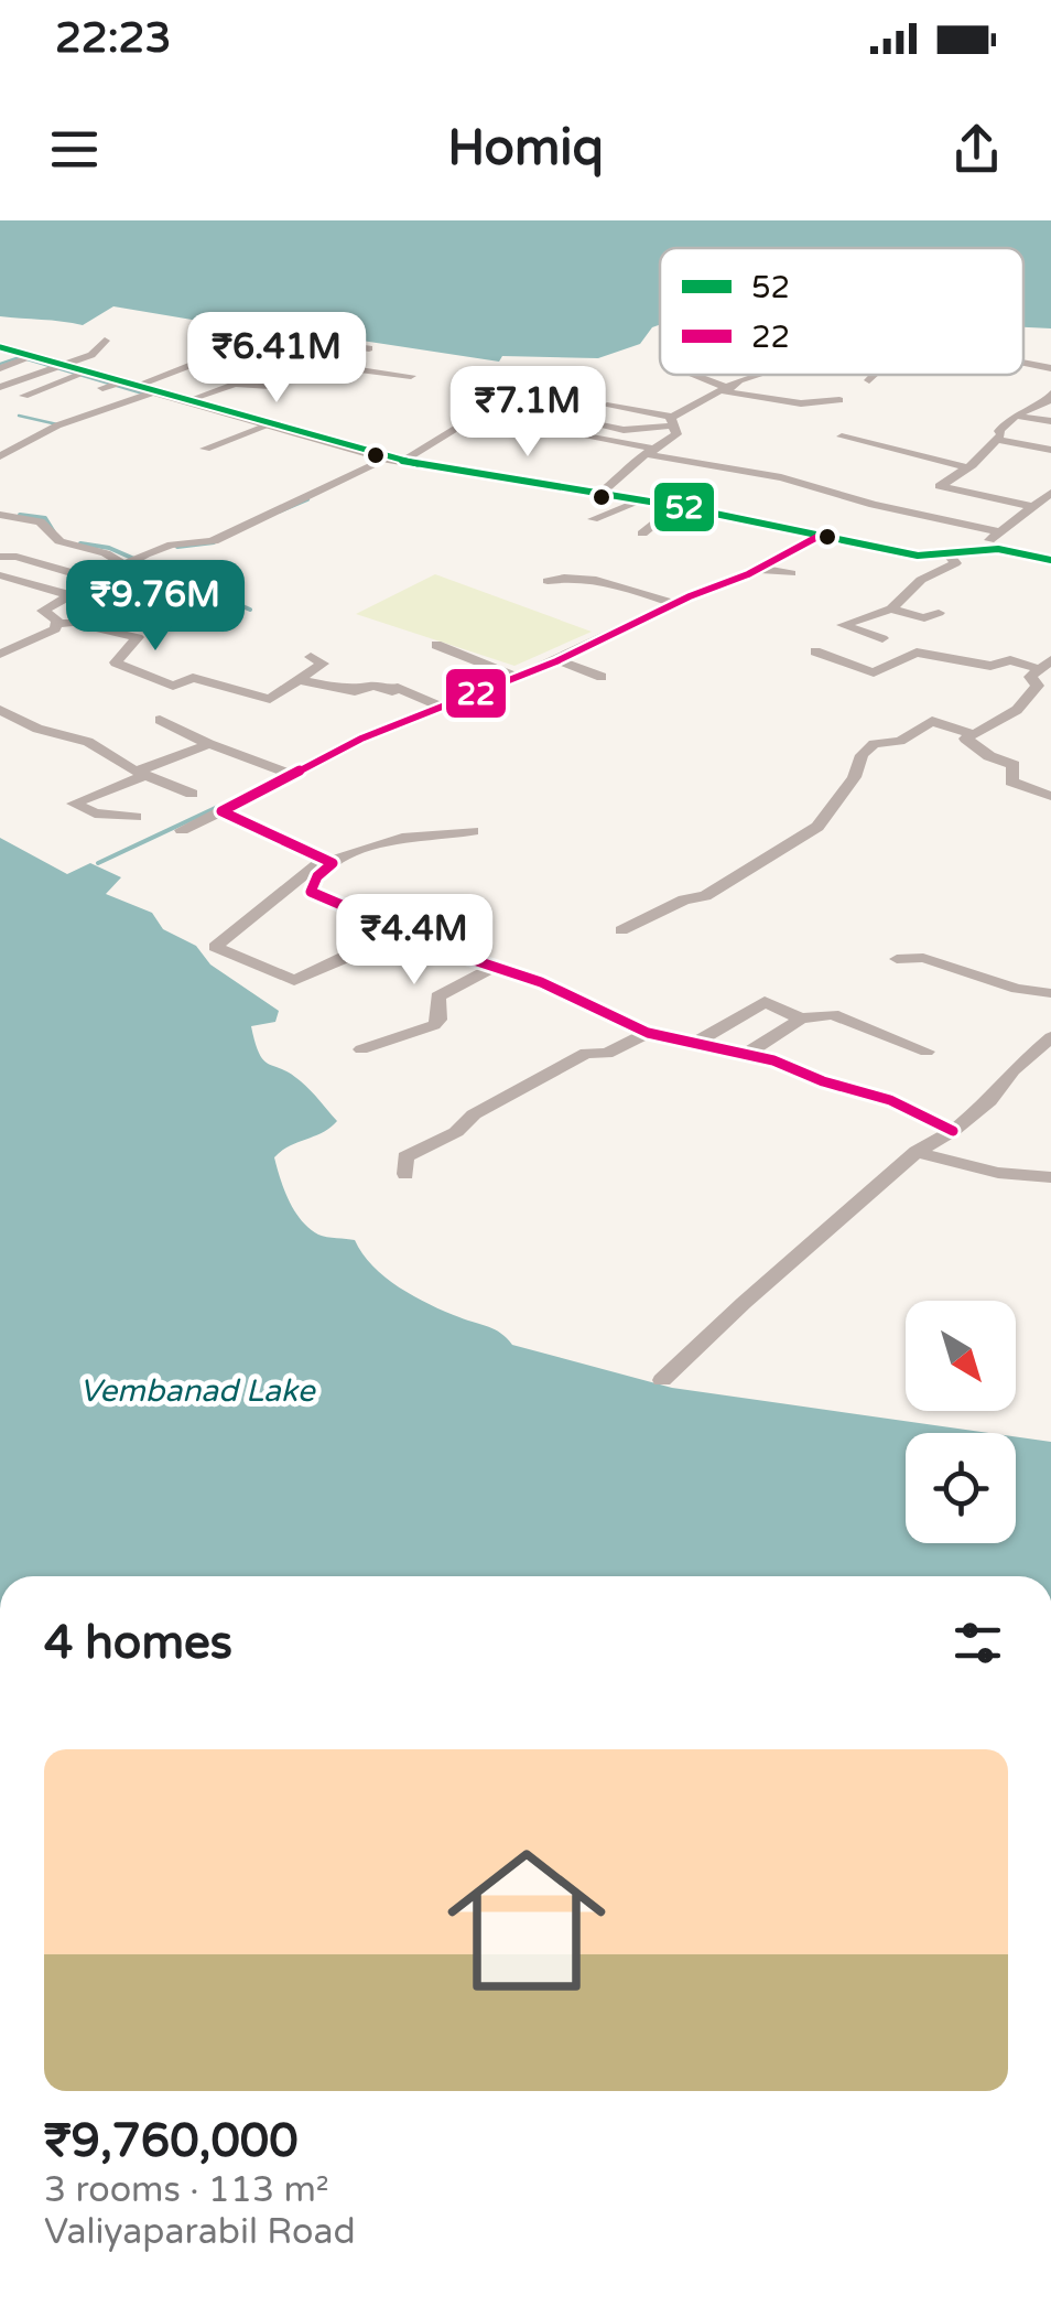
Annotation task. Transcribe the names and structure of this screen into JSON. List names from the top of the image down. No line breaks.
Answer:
{"water":["Vembanad Lake"],"lines":["transit line 52","transit line 22"],"legend":["52","22"],"north":"bottom right","page":{"status":"22:23","header":"Homiq","price":["₹6.41M","₹7.1M","₹9.76M","₹4.4M"],"heading":"4 homes","list":[{"name":"₹9,760,000","note":"3 rooms · 113 m² · Valiyaparabil Road"}]}}
